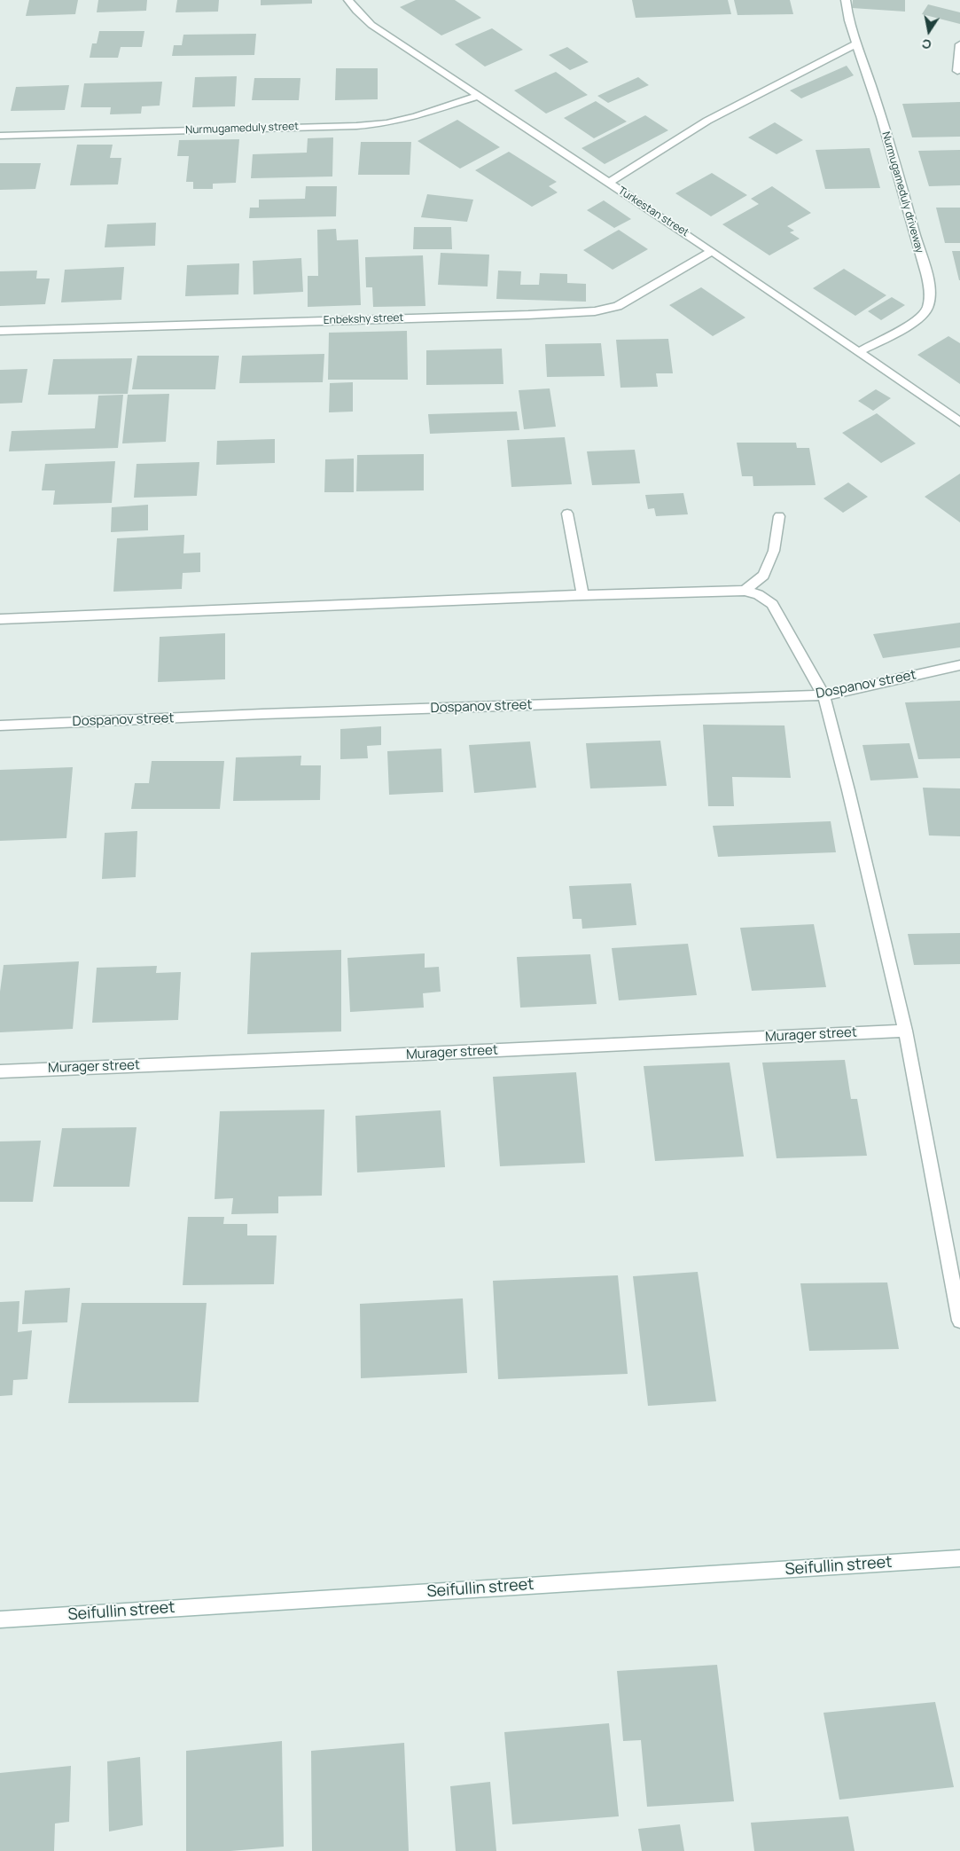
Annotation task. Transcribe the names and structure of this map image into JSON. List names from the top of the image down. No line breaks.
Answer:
{"streets":{"street":["Nurmugameduly street","Nurmugameduly driveway","Turkestan street","Enbekshy street","Dospanov street","Murager street","Seifullin street"]},"crossings":[["Nurmugameduly street","Turkestan street"],["Nurmugameduly driveway","Turkestan street"],["Turkestan street","Enbekshy street"]],"north":"bottom"}
